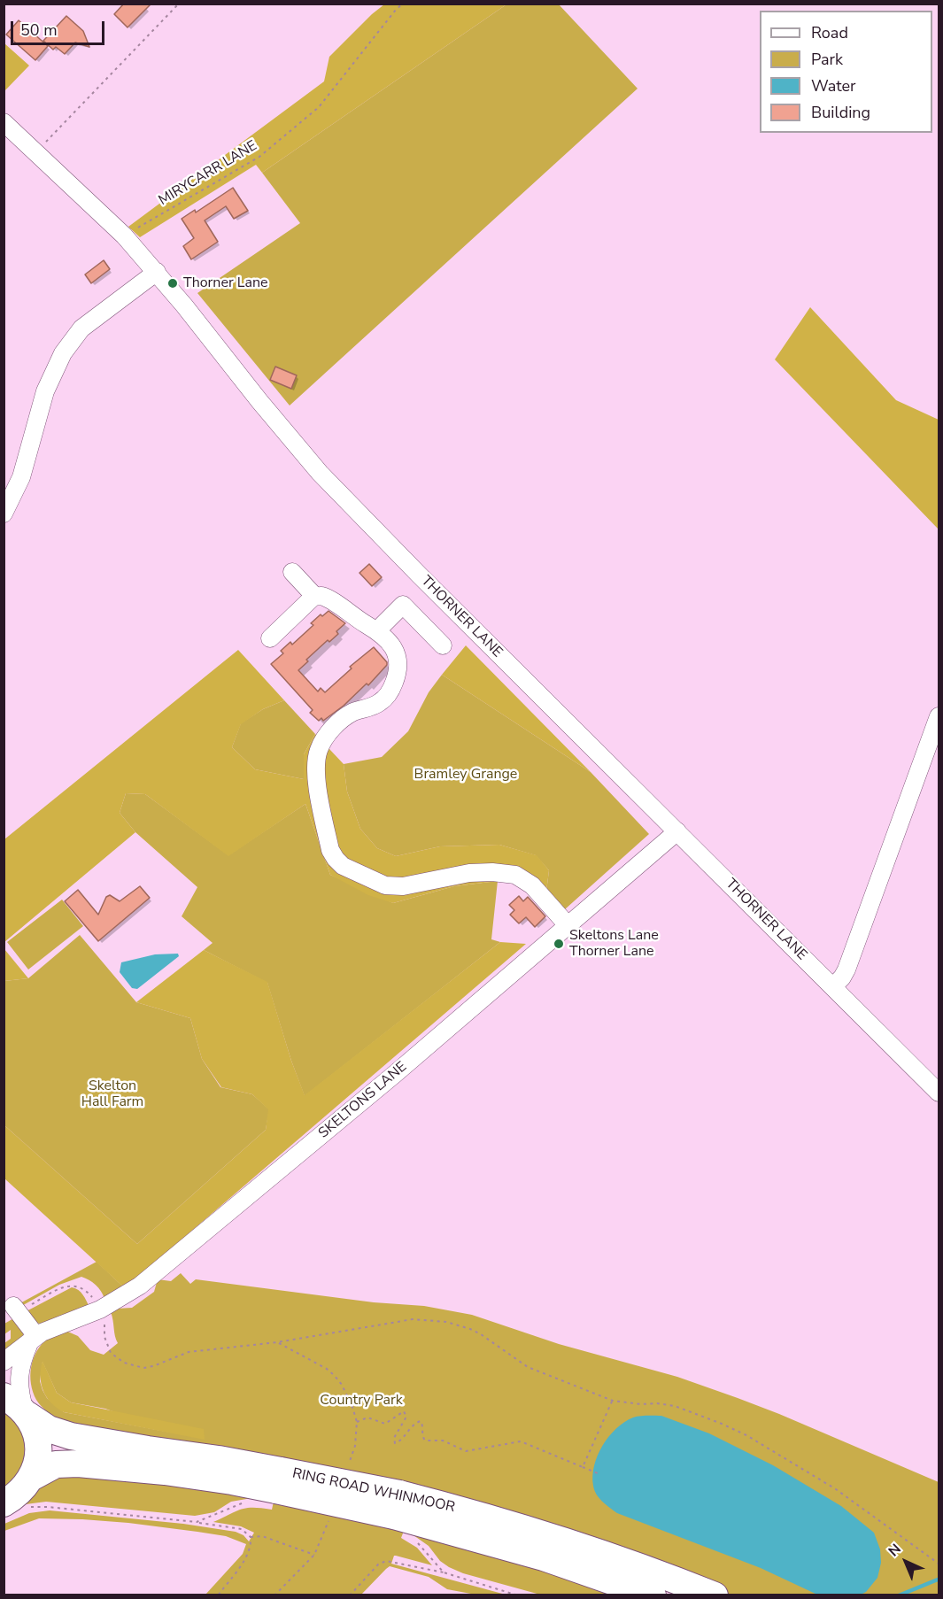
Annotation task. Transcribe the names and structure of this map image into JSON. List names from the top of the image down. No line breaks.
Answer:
{"streets":{"highway":["RING ROAD WHINMOOR"],"street":["THORNER LANE","SKELTONS LANE"],"path":["MIRYCARR LANE"]},"crossings":[["MIRYCARR LANE","THORNER LANE"],["THORNER LANE","SKELTONS LANE"]],"parks":["Bramley Grange","Skelton Hall Farm","Country Park"],"places":["Thorner Lane","Skeltons Lane Thorner Lane"],"legend":["Road","Park","Water","Building"],"scale_bar":"50 m","north":"top left"}
